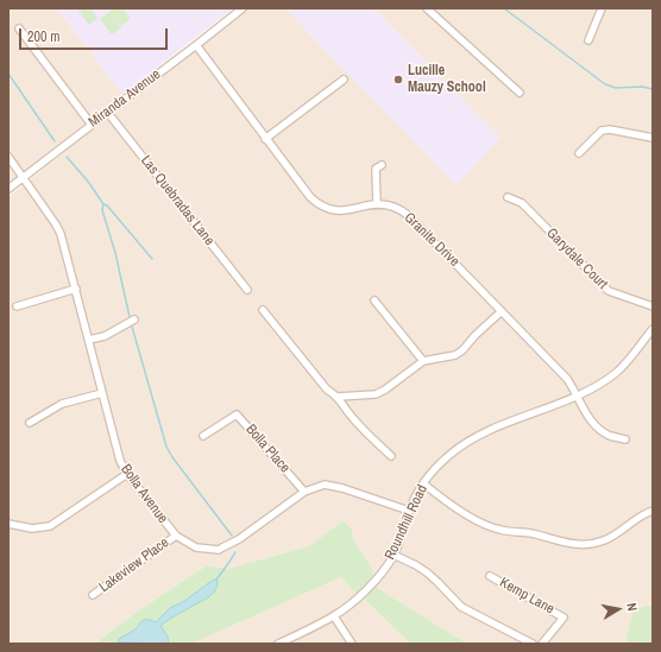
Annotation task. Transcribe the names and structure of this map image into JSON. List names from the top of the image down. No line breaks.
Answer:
{"streets":{"street":["Miranda Avenue","Las Quebradas Lane","Granite Drive","Garydale Court","Bolla Place","Bolla Avenue","Roundhill Road","Lakeview Place","Kemp Lane"]},"crossings":[["Miranda Avenue","Las Quebradas Lane"],["Miranda Avenue","Granite Drive"],["Miranda Avenue","Bolla Avenue"],["Granite Drive","Roundhill Road"],["Bolla Place","Bolla Avenue"],["Bolla Avenue","Roundhill Road"],["Bolla Avenue","Lakeview Place"]],"places":["Lucille Mauzy School"],"scale_bar":"200 m","north":"right"}
